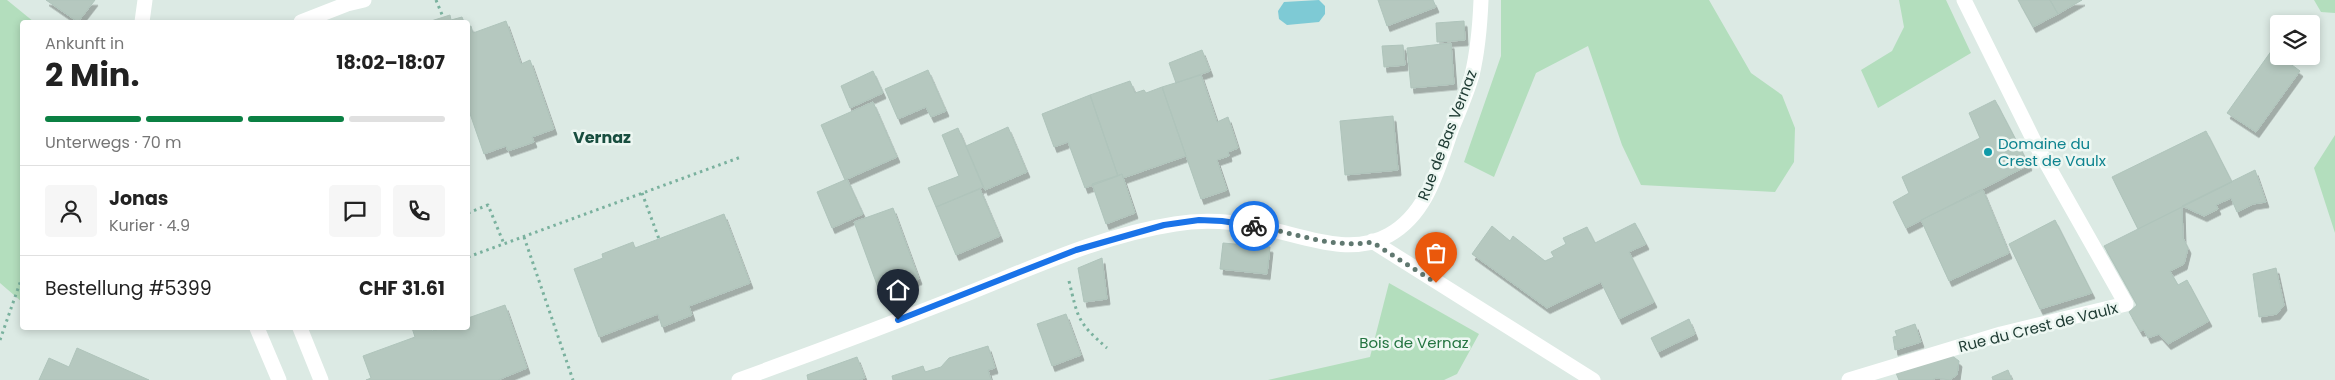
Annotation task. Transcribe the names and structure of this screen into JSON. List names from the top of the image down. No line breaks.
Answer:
{"streets":{"street":["Rue de Bas Vernaz","Rue du Crest de Vaulx"]},"districts":["Vernaz"],"parks":["Bois de Vernaz"],"places":["Domaine du Crest de Vaulx"],"page":{"heading":["2 Min.","Ankunft in","18:02–18:07"],"panel":["Jonas","Kurier · 4.9","Bestellung #5399","CHF 31.61"],"bar":"Unterwegs · 70 m"}}
